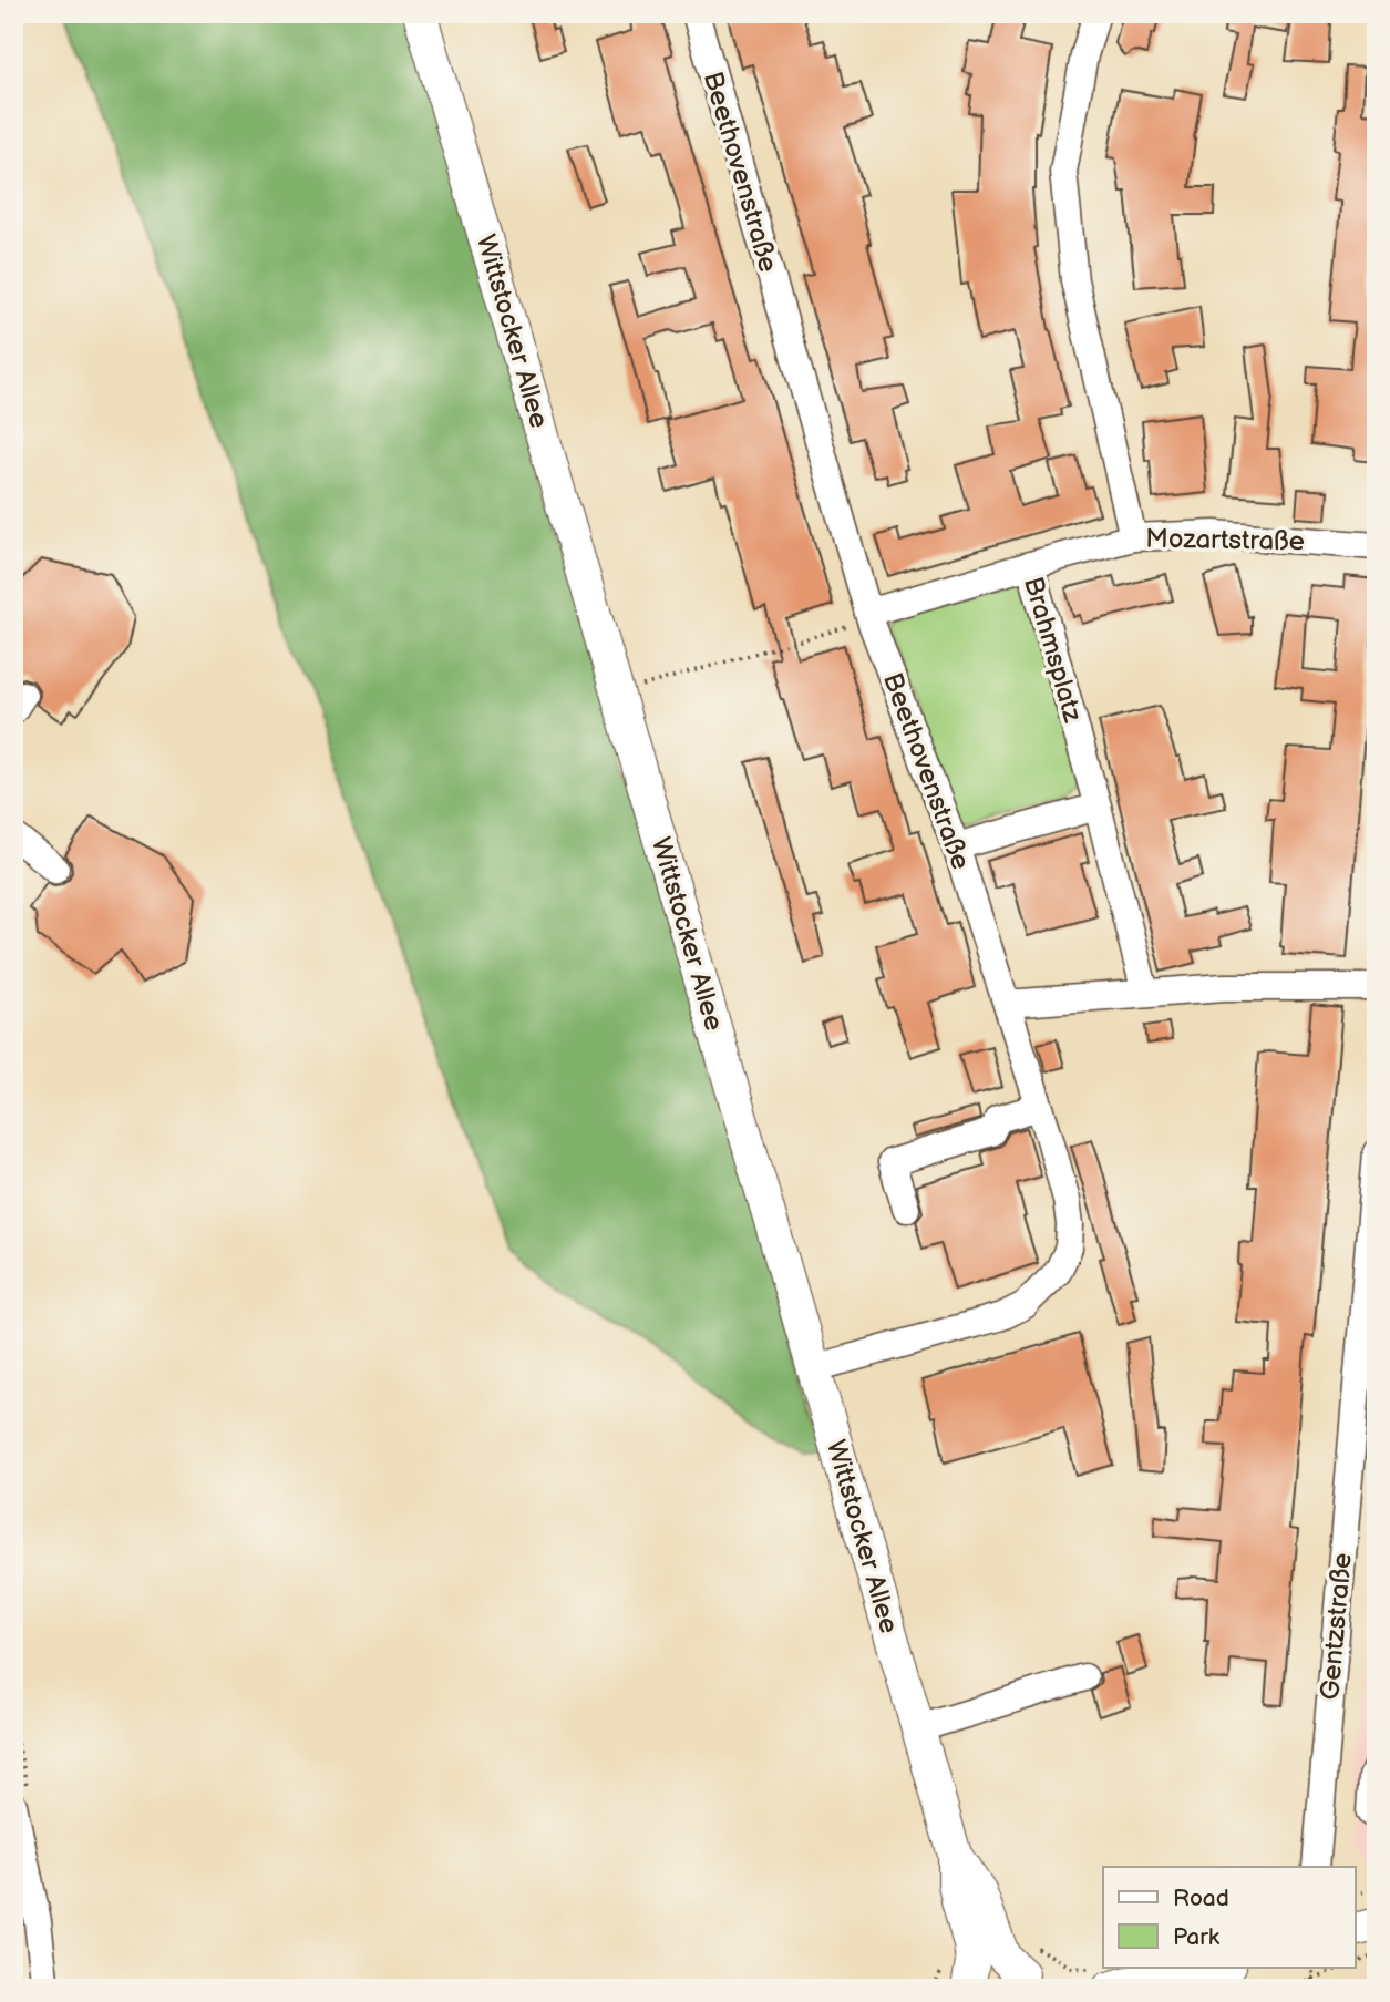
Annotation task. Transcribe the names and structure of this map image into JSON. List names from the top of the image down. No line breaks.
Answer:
{"streets":{"main road":["Wittstocker Allee"],"street":["Beethovenstraße","Mozartstraße","Brahmsplatz","Gentzstraße"]},"crossings":[["Beethovenstraße","Wittstocker Allee"],["Beethovenstraße","Brahmsplatz"],["Mozartstraße","Brahmsplatz"]],"legend":["Road","Park"]}
